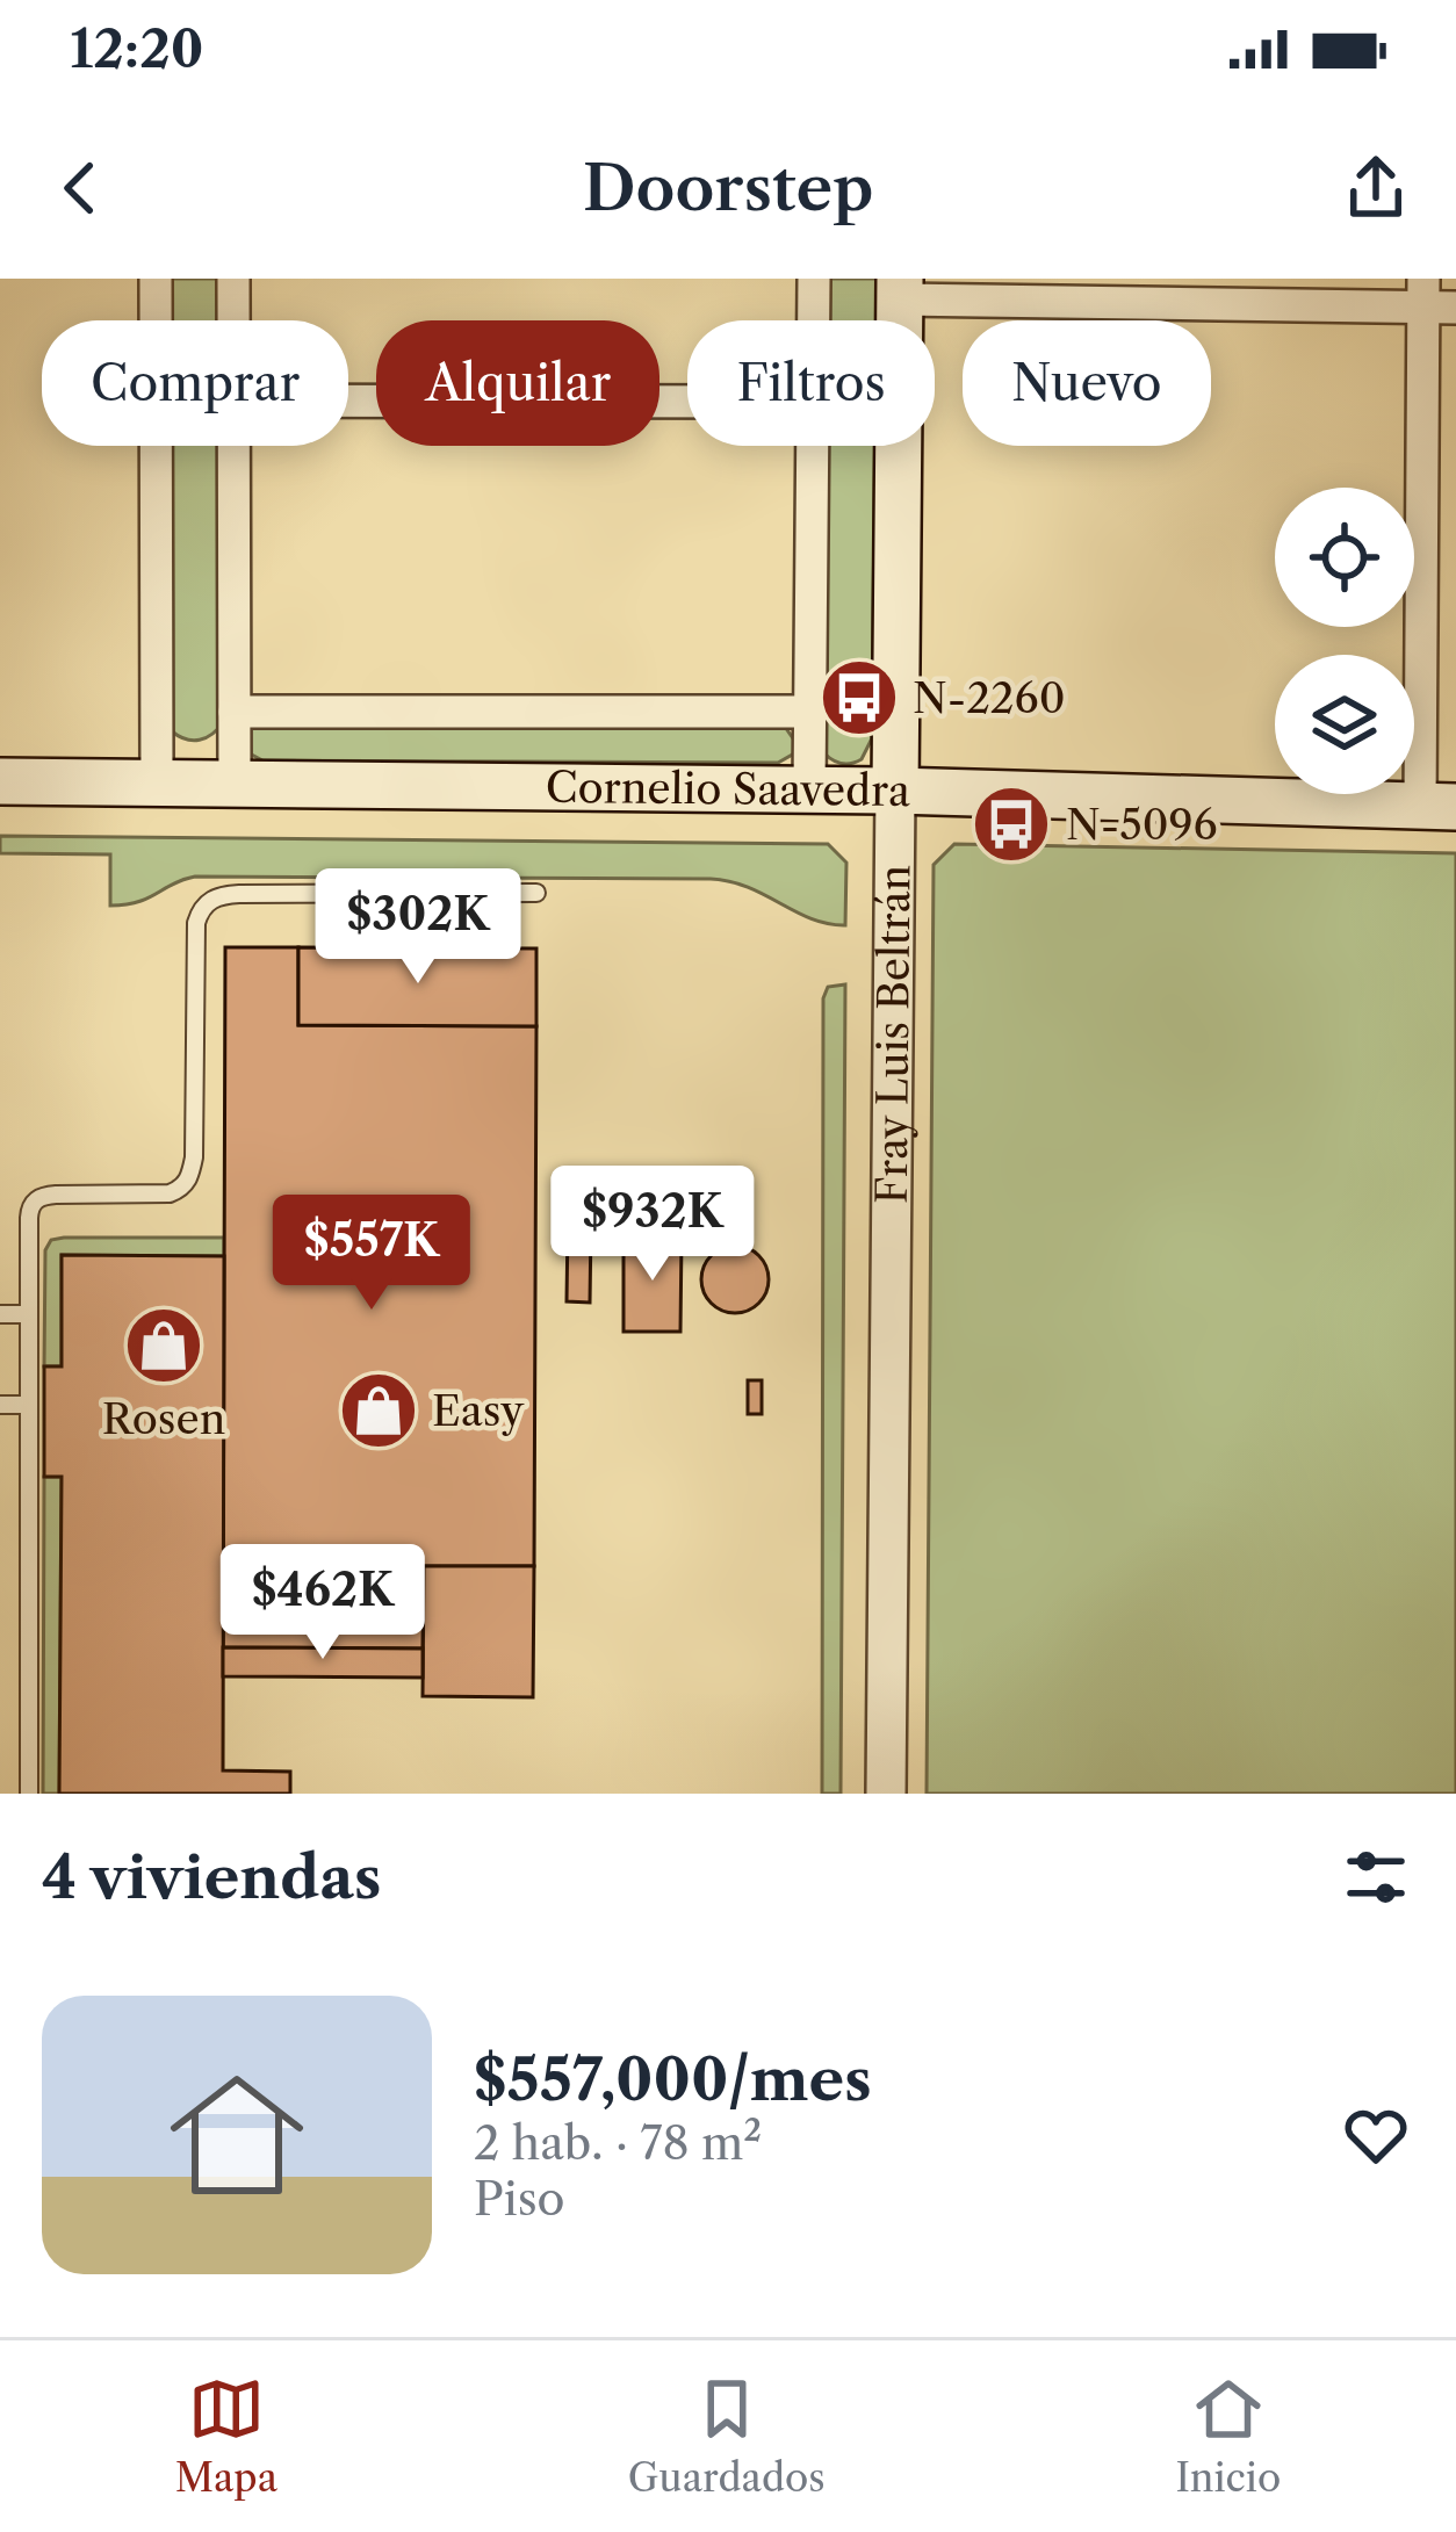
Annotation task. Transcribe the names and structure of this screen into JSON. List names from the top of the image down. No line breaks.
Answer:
{"streets":{"main road":["Cornelio Saavedra","Fray Luis Beltrán"]},"crossings":[["Cornelio Saavedra","Fray Luis Beltrán"]],"places":{"bus stop":["N-2260","N-5096"],"shop":["Rosen","Easy"]},"page":{"status":"12:20","header":"Doorstep","chip":["Comprar","Alquilar","Filtros","Nuevo"],"price":["$302K","$932K","$557K","$462K"],"heading":"4 viviendas","list":[{"name":"$557,000/mes","note":"2 hab. · 78 m² · Piso"}],"tabs":["Mapa","Guardados","Inicio"]}}
